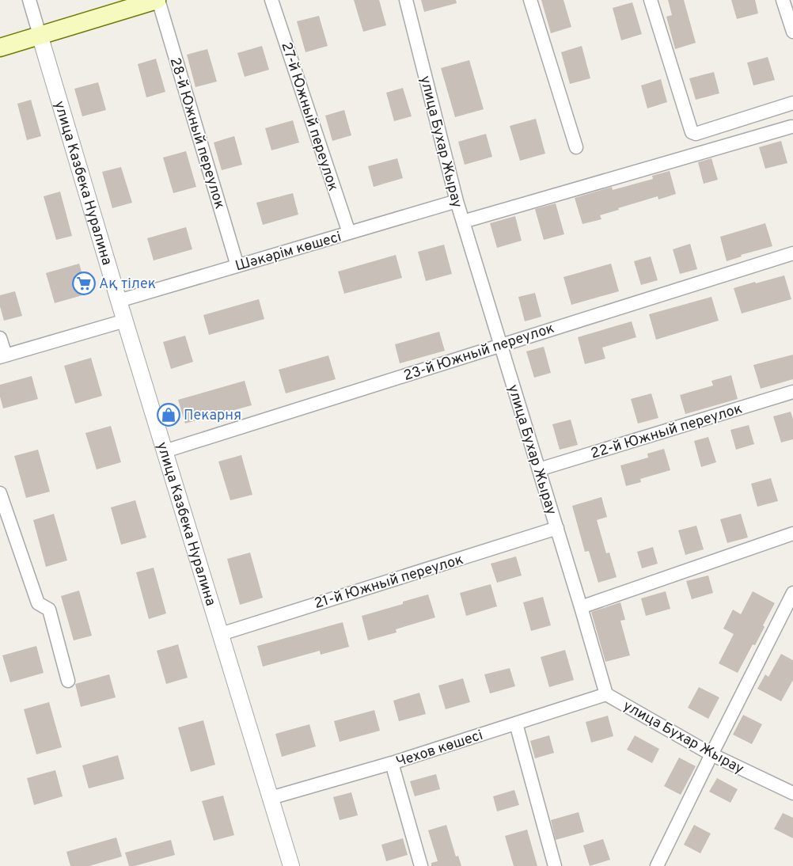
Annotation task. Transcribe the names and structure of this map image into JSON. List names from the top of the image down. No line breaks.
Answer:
{"streets":{"street":["27-й Южный переулок","28-й Южный переулок","улица Бухар Жырау","улица Казбека Нуралина","Шәкәрім көшесі","23-й Южный переулок","22-й Южный переулок","21-й Южный переулок","Чехов көшесі"]},"crossings":[["27-й Южный переулок","Шәкәрім көшесі"],["28-й Южный переулок","Шәкәрім көшесі"],["улица Бухар Жырау","Шәкәрім көшесі"],["улица Бухар Жырау","23-й Южный переулок"],["улица Бухар Жырау","22-й Южный переулок"],["улица Бухар Жырау","21-й Южный переулок"],["улица Бухар Жырау","Чехов көшесі"],["улица Казбека Нуралина","Шәкәрім көшесі"],["улица Казбека Нуралина","23-й Южный переулок"],["улица Казбека Нуралина","21-й Южный переулок"],["улица Казбека Нуралина","Чехов көшесі"]],"places":{"supermarket":["Ақ тілек"],"shop":["Пекарня"]}}
